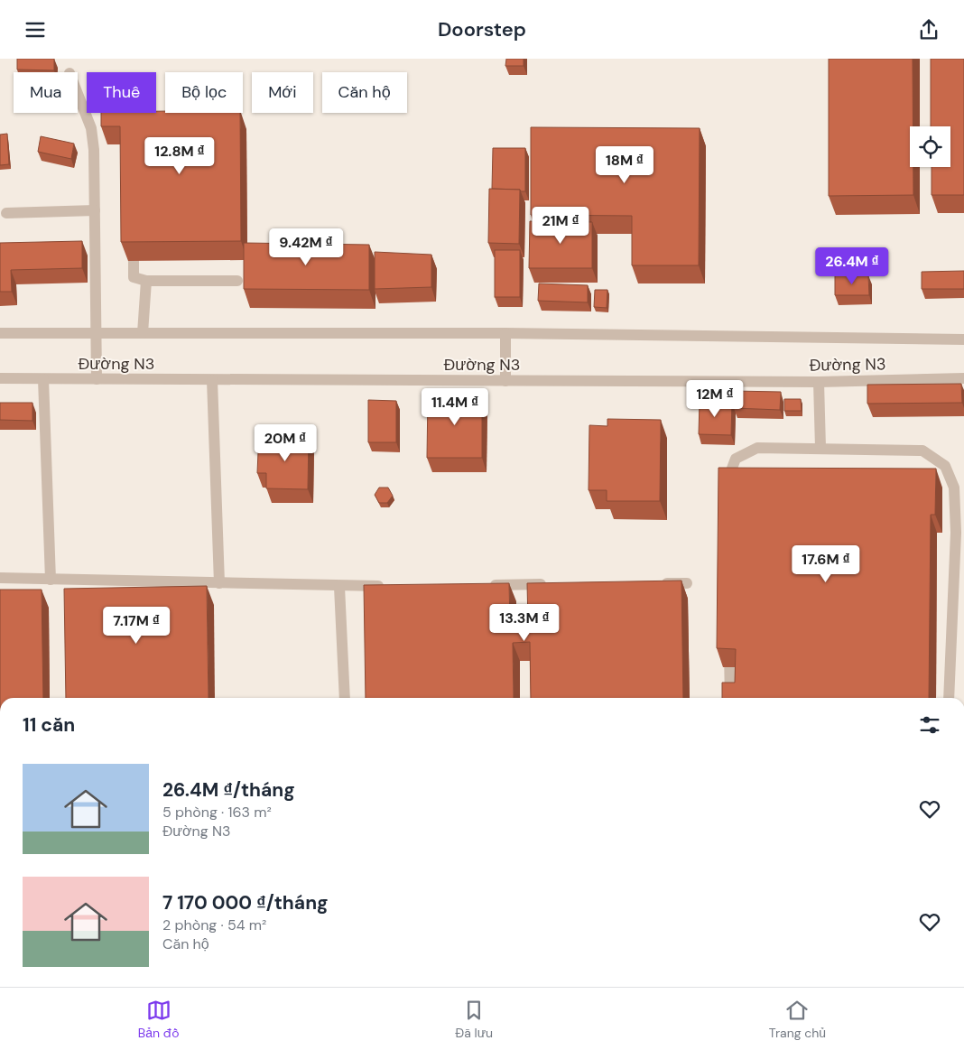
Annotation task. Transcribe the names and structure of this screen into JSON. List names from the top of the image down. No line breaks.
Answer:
{"streets":{"street":["Đường N3"]},"page":{"header":"Doorstep","chip":["Mua","Thuê","Bộ lọc","Mới","Căn hộ"],"price":["12.8M ₫","18M ₫","21M ₫","9.42M ₫","26.4M ₫","12M ₫","11.4M ₫","20M ₫","17.6M ₫","13.3M ₫","7.17M ₫"],"heading":"11 căn","list":[{"name":"26.4M ₫/tháng","note":"5 phòng · 163 m² · Đường N3"},{"name":"7 170 000 ₫/tháng","note":"2 phòng · 54 m² · Căn hộ"}],"tabs":["Bản đồ","Đã lưu","Trang chủ"]}}
